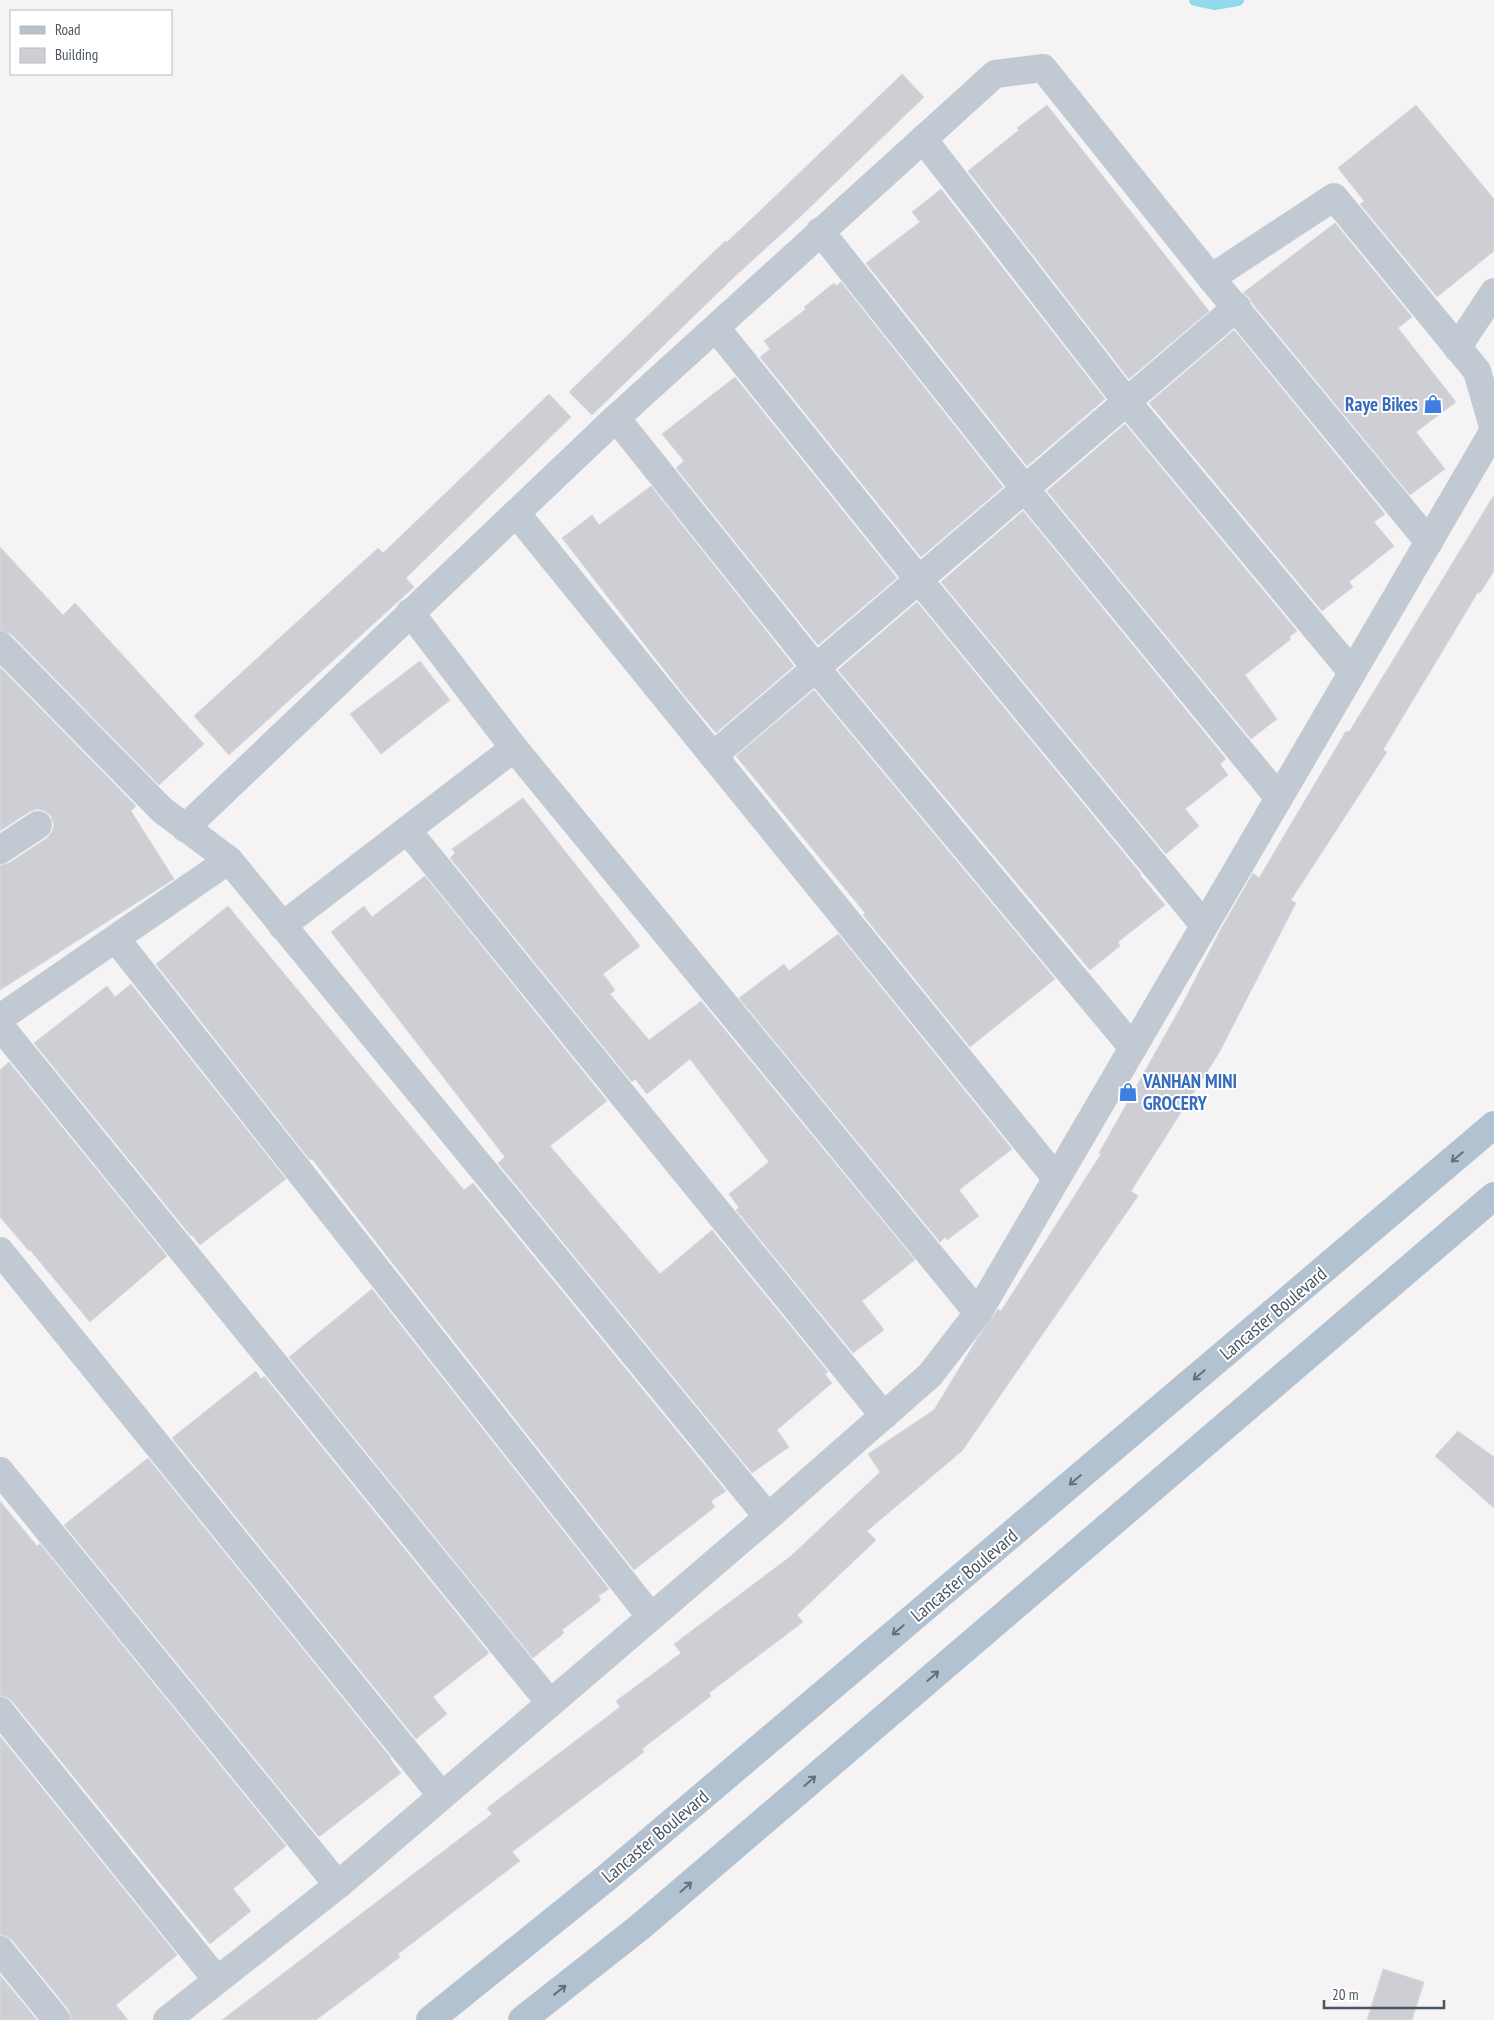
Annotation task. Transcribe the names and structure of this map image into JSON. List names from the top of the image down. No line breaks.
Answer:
{"streets":{"main road":["Lancaster Boulevard"]},"places":{"shop":["Raye Bikes","VANHAN MINI GROCERY"]},"legend":["Road","Building"],"scale_bar":"20 m"}
